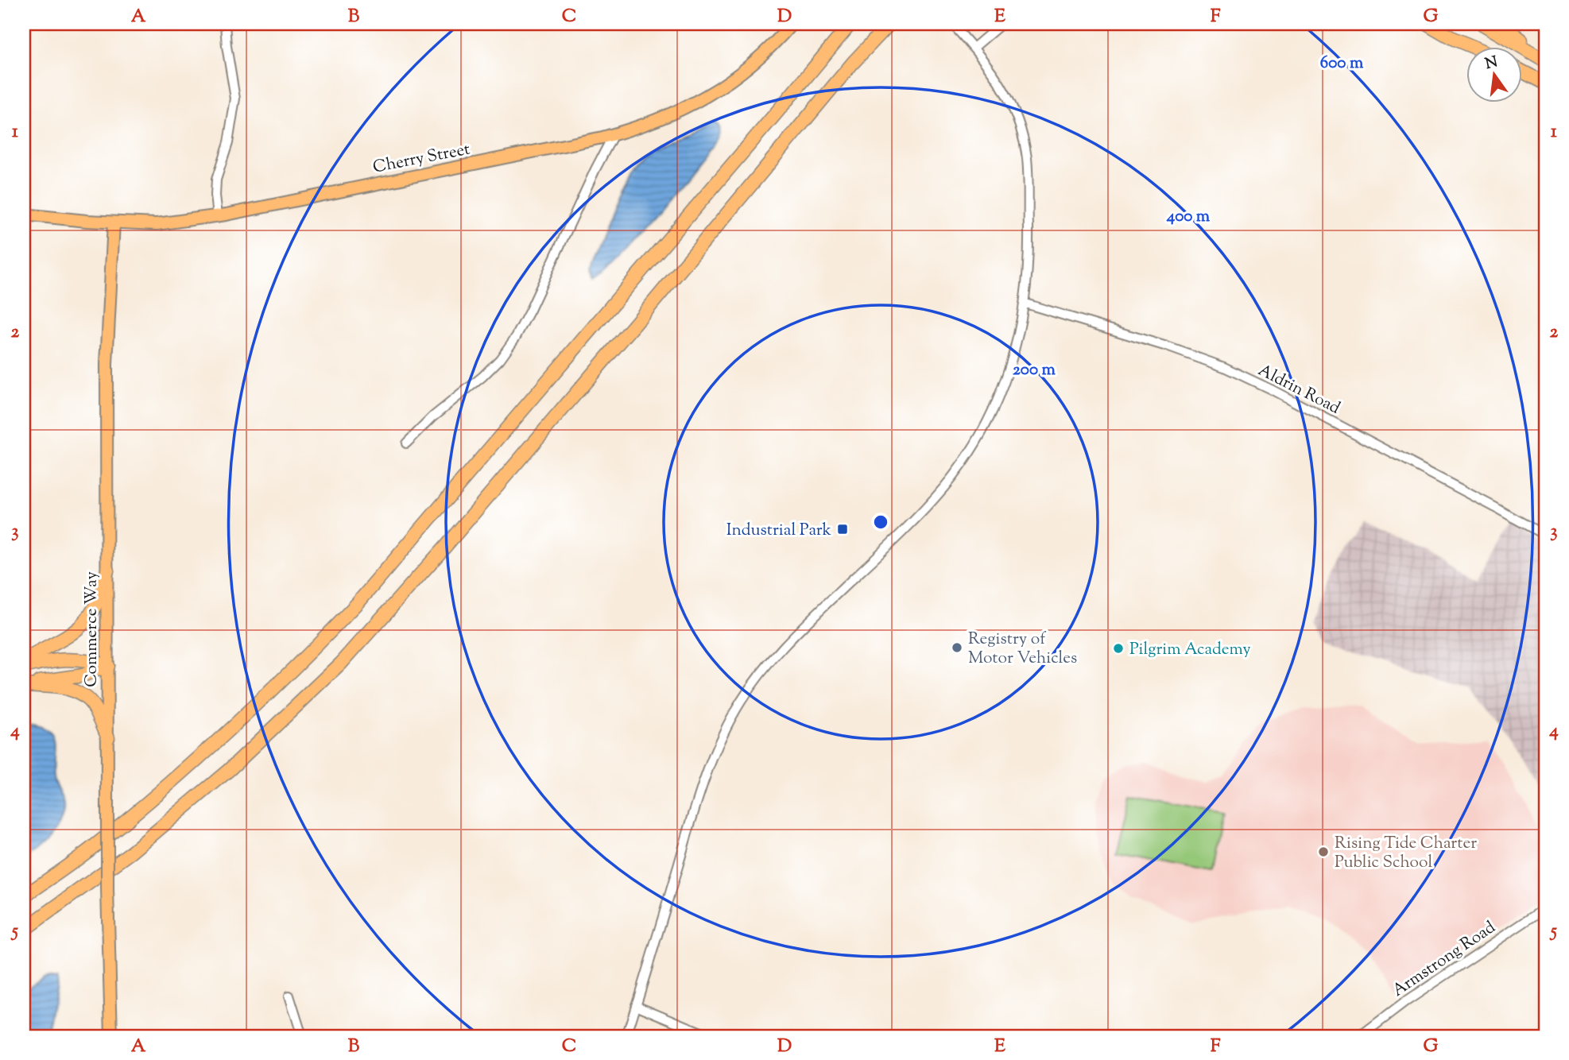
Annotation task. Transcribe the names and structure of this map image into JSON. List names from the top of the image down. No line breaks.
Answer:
{"streets":{"main road":["Cherry Street","Commerce Way"],"street":["Aldrin Road","Armstrong Road"]},"crossings":[["Cherry Street","Commerce Way"]],"places":{"transit":["Industrial Park"],"other":["Registry of Motor Vehicles","Pilgrim Academy","Rising Tide Charter Public School"]},"north":"top","grid":{"columns":["A","B","C","D","E","F","G"],"rows":["1","2","3","4","5"]},"rings":["600 m","400 m","200 m"]}
